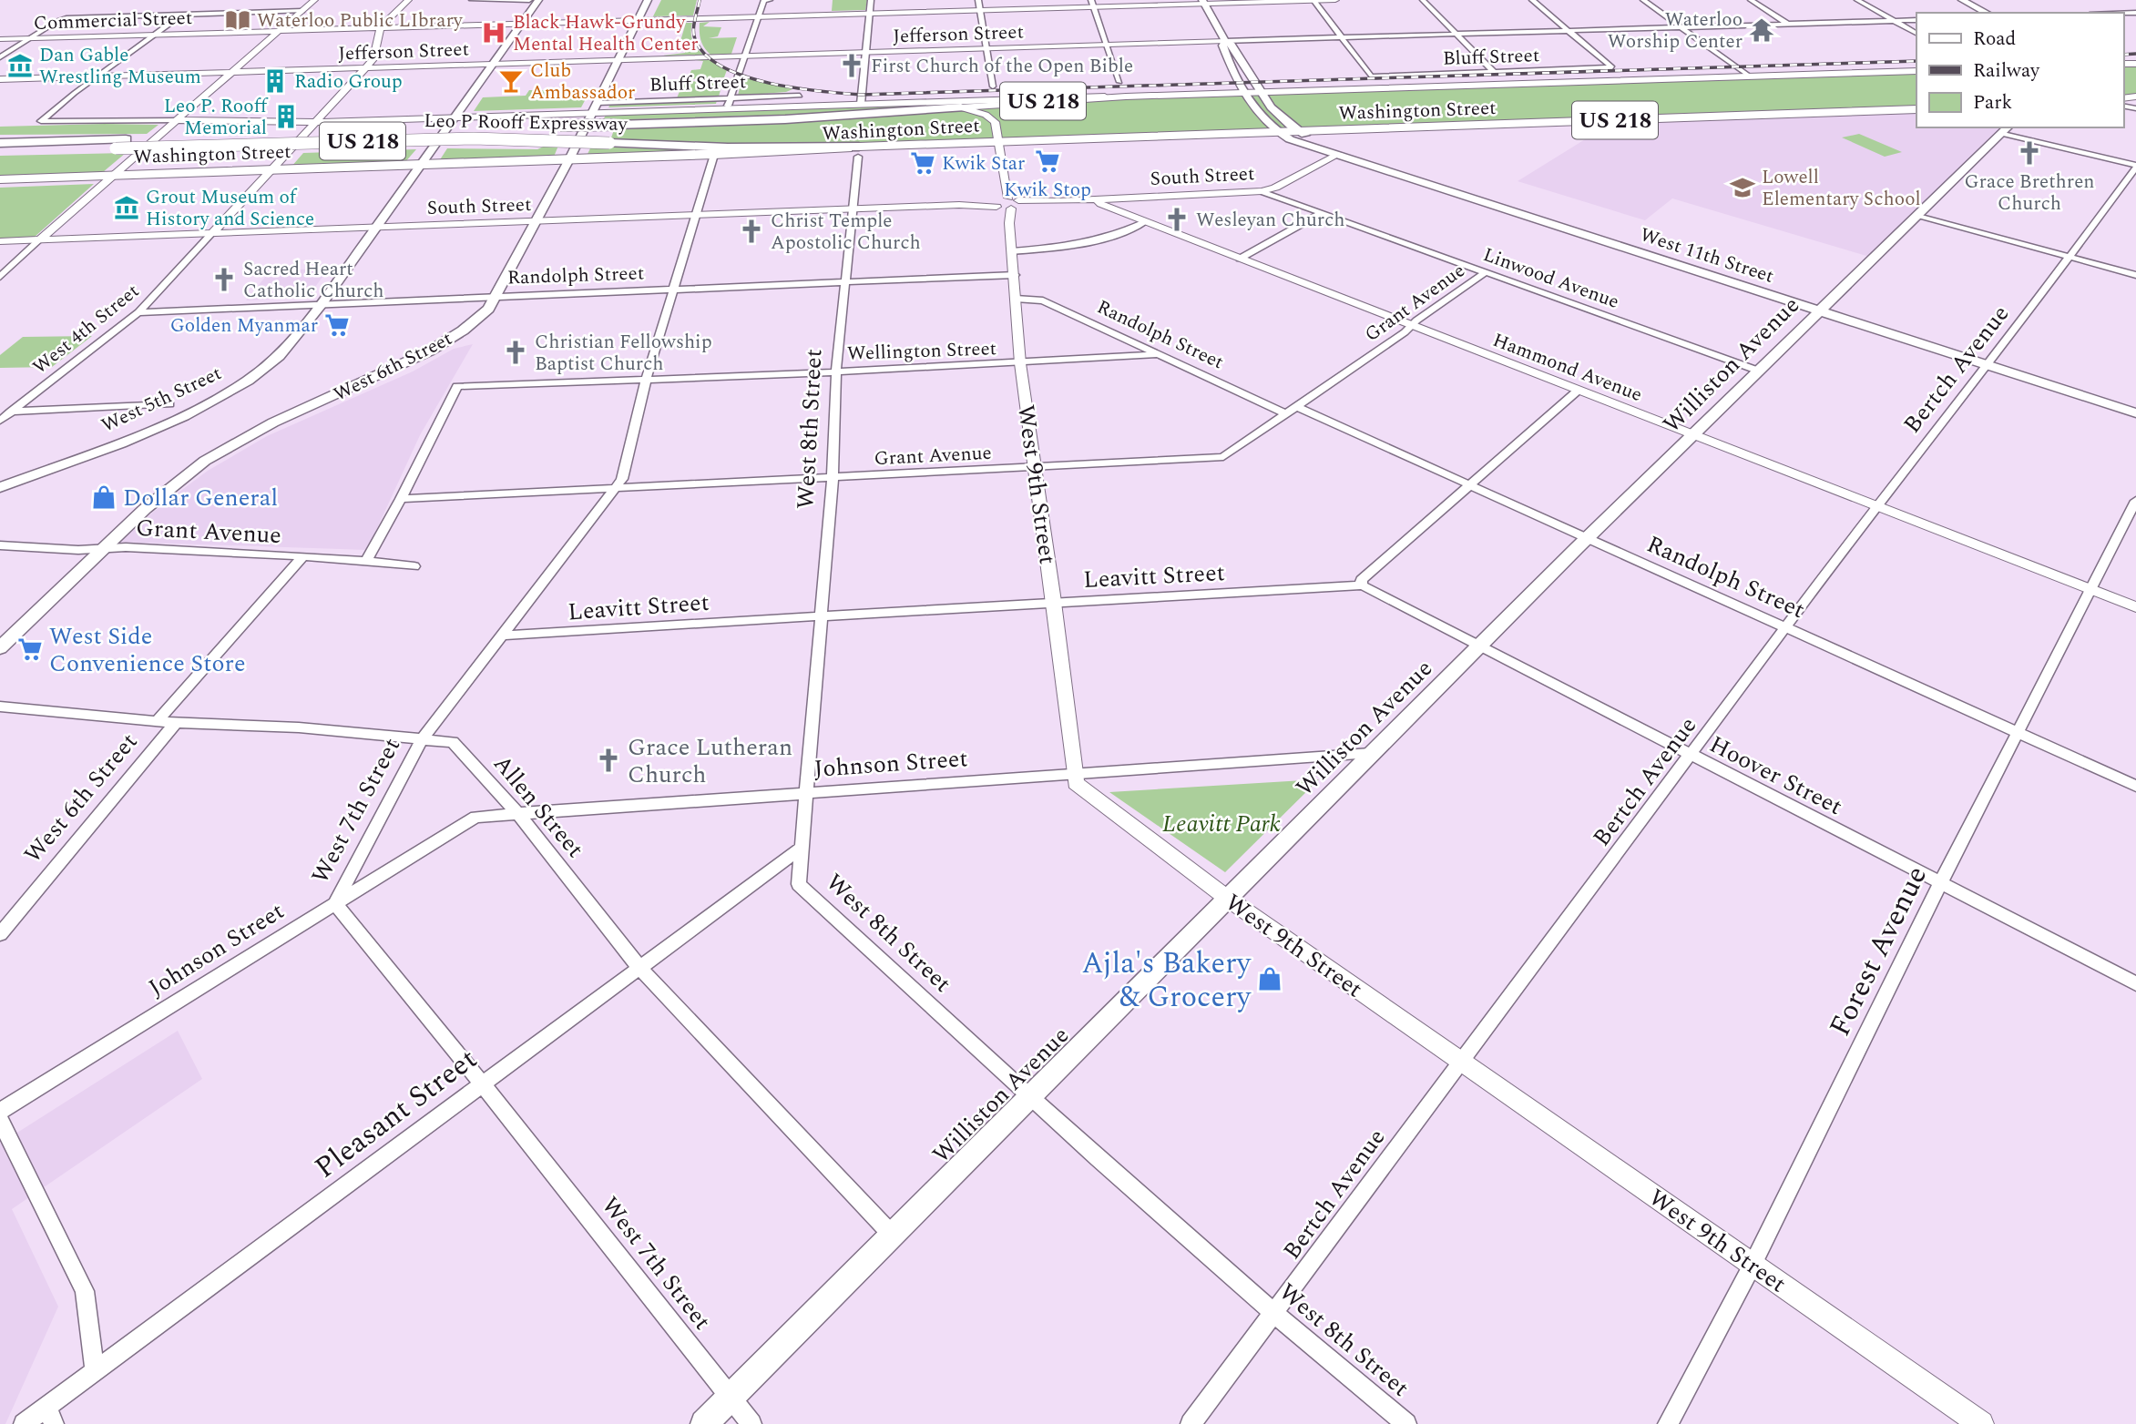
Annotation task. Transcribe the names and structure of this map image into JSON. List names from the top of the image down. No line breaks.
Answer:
{"streets":{"highway":["US 218","Leo P Rooff Expressway"],"main road":["Washington Street","West 11th Street","Williston Avenue","West 6th Street","West 5th Street"],"street":["Commercial Street","Jefferson Street","Bluff Street","South Street","Randolph Street","Linwood Avenue","Grant Avenue","West 4th Street","Wellington Street","Hammond Avenue","Bertch Avenue","West 8th Street","West 9th Street","Leavitt Street","Johnson Street","Hoover Street","Allen Street","West 7th Street","Forest Avenue","Pleasant Street"]},"crossings":[["Commercial Street","West 11th Street"],["Commercial Street","West 4th Street"],["Commercial Street","West 6th Street"],["Commercial Street","West 5th Street"],["Jefferson Street","Bluff Street"],["Jefferson Street","Washington Street"],["Jefferson Street","West 11th Street"],["Jefferson Street","West 4th Street"],["Jefferson Street","West 6th Street"],["Jefferson Street","West 5th Street"],["Bluff Street","Washington Street"],["Bluff Street","West 6th Street"],["US 218","Washington Street"],["US 218","Leo P Rooff Expressway"],["US 218","West 9th Street"],["Washington Street","Leo P Rooff Expressway"],["Washington Street","West 11th Street"],["Washington Street","West 4th Street"],["Washington Street","West 6th Street"],["Washington Street","West 5th Street"],["Washington Street","West 8th Street"],["Washington Street","West 9th Street"],["Washington Street","West 7th Street"],["Leo P Rooff Expressway","West 8th Street"],["Leo P Rooff Expressway","West 9th Street"],["South Street","West 11th Street"],["South Street","Linwood Avenue"],["South Street","West 4th Street"],["South Street","West 6th Street"],["South Street","Hammond Avenue"],["South Street","West 5th Street"],["South Street","West 8th Street"],["South Street","West 9th Street"],["South Street","West 7th Street"],["West 11th Street","Williston Avenue"],["West 11th Street","Bertch Avenue"],["Randolph Street","Grant Avenue"],["Randolph Street","West 4th Street"],["Randolph Street","Wellington Street"],["Randolph Street","Williston Avenue"],["Randolph Street","West 6th Street"],["Randolph Street","Bertch Avenue"],["Randolph Street","West 5th Street"],["Randolph Street","West 8th Street"],["Randolph Street","West 9th Street"],["Randolph Street","West 7th Street"],["Randolph Street","Forest Avenue"],["Linwood Avenue","Grant Avenue"],["Linwood Avenue","Williston Avenue"],["Grant Avenue","Wellington Street"],["Grant Avenue","West 6th Street"],["Grant Avenue","Hammond Avenue"],["Grant Avenue","West 8th Street"],["Grant Avenue","West 9th Street"],["Grant Avenue","West 7th Street"],["Wellington Street","West 8th Street"],["Wellington Street","West 9th Street"],["Wellington Street","West 7th Street"],["Williston Avenue","Hammond Avenue"],["Williston Avenue","West 8th Street"],["Williston Avenue","West 9th Street"],["Williston Avenue","Johnson Street"],["Williston Avenue","Hoover Street"],["Williston Avenue","Allen Street"],["Williston Avenue","West 7th Street"],["West 6th Street","Allen Street"],["Hammond Avenue","Bertch Avenue"],["Hammond Avenue","Forest Avenue"],["Bertch Avenue","West 8th Street"],["Bertch Avenue","West 9th Street"],["Bertch Avenue","Hoover Street"],["West 8th Street","Leavitt Street"],["West 8th Street","Johnson Street"],["West 8th Street","Pleasant Street"],["West 9th Street","Leavitt Street"],["West 9th Street","Johnson Street"],["West 9th Street","Forest Avenue"],["Leavitt Street","Hoover Street"],["Leavitt Street","West 7th Street"],["Johnson Street","Allen Street"],["Johnson Street","West 7th Street"],["Hoover Street","Forest Avenue"],["Allen Street","West 7th Street"],["Allen Street","Pleasant Street"],["West 7th Street","Pleasant Street"]],"parks":["Leavitt Park"],"places":{"library":["Waterloo Public LIbrary"],"temple":["Waterloo Worship Center"],"hospital":["Black Hawk-Grundy Mental Health Center"],"museum":["Dan Gable Wrestling Museum","Grout Museum of History and Science"],"church":["First Church of the Open Bible","Grace Brethren Church","Wesleyan Church","Christ Temple Apostolic Church","Sacred Heart Catholic Church","Christian Fellowship Baptist Church","Grace Lutheran Church"],"building":["Radio Group","Leo P. Rooff Memorial"],"bar":["Club Ambassador"],"supermarket":["Kwik Stop","Kwik Star","Golden Myanmar","West Side Convenience Store"],"school or university":["Lowell Elementary School"],"shop":["Dollar General","Ajla's Bakery & Grocery"]},"legend":["Road","Railway","Park"]}
